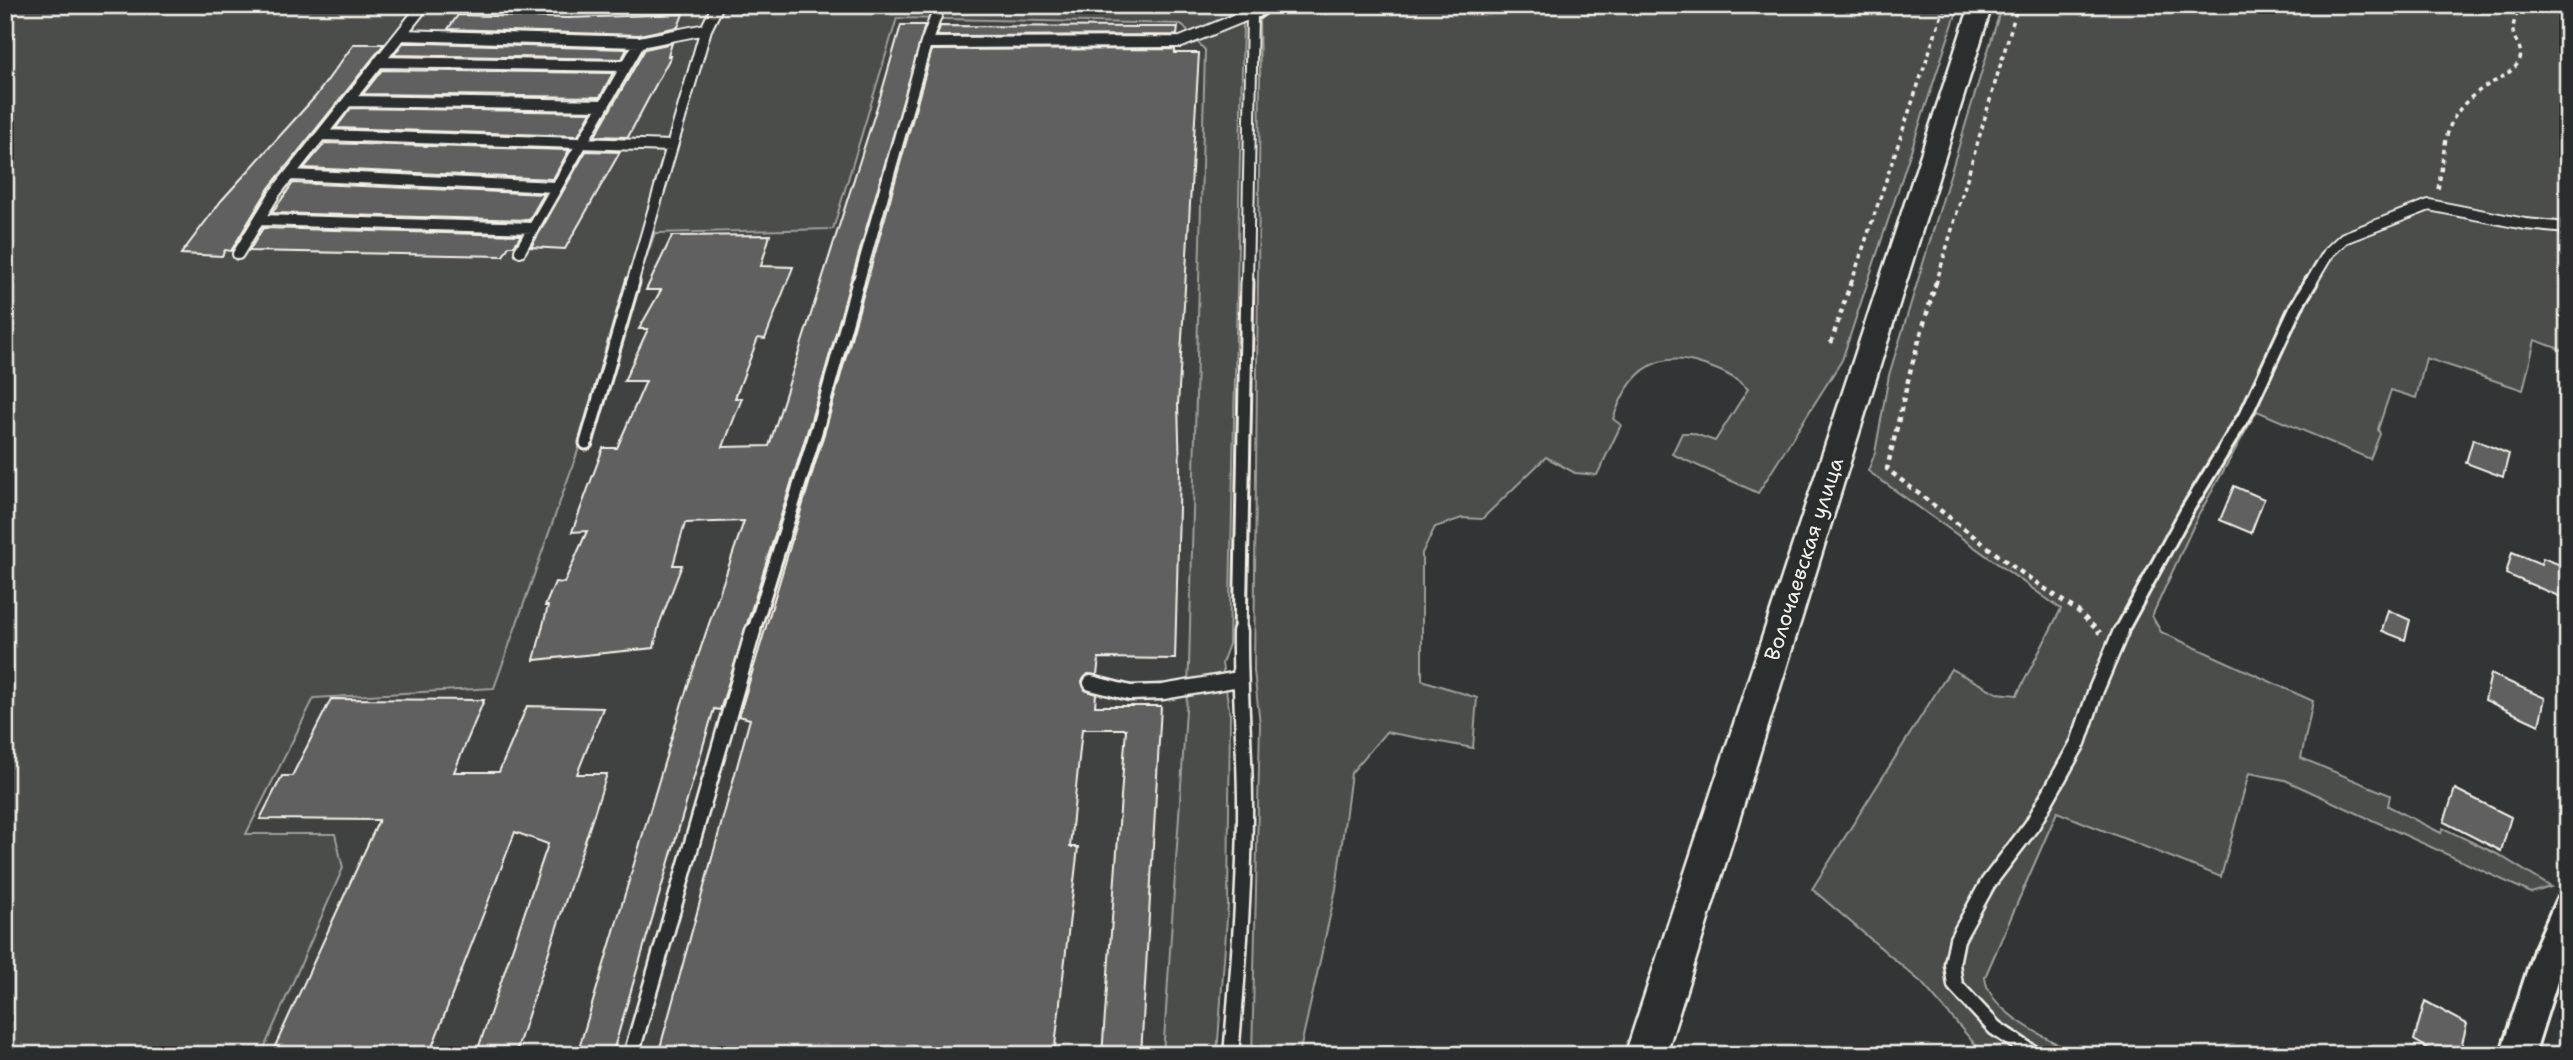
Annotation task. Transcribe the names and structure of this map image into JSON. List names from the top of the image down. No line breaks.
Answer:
{"streets":{"street":["Волочаевская улица"]}}
